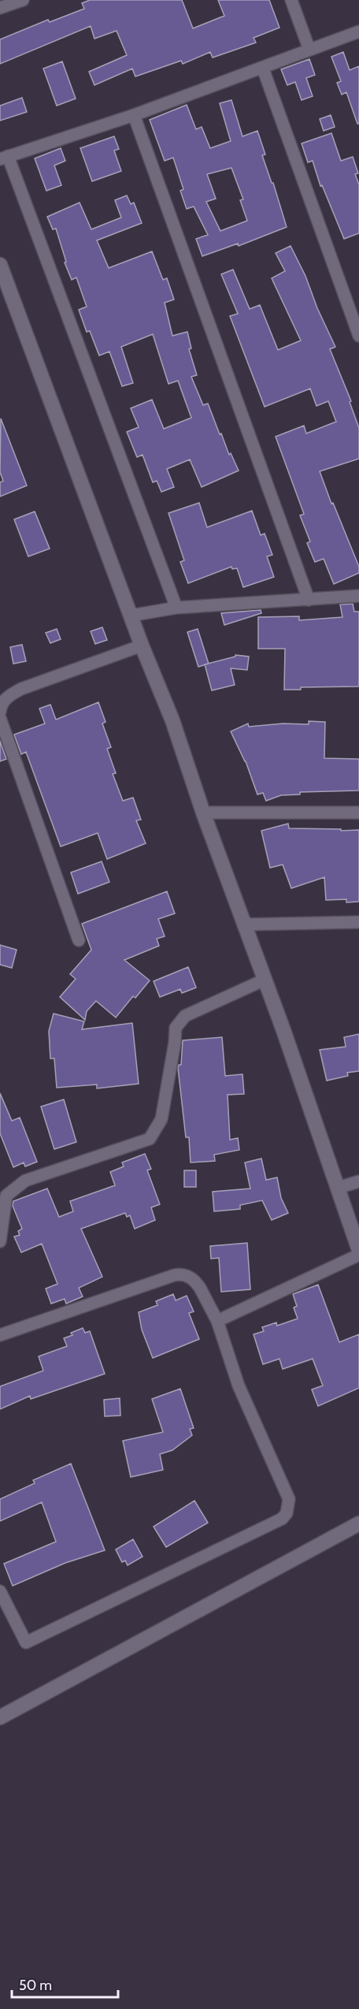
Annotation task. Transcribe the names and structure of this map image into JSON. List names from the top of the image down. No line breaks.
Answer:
{"scale_bar":"50 m"}
